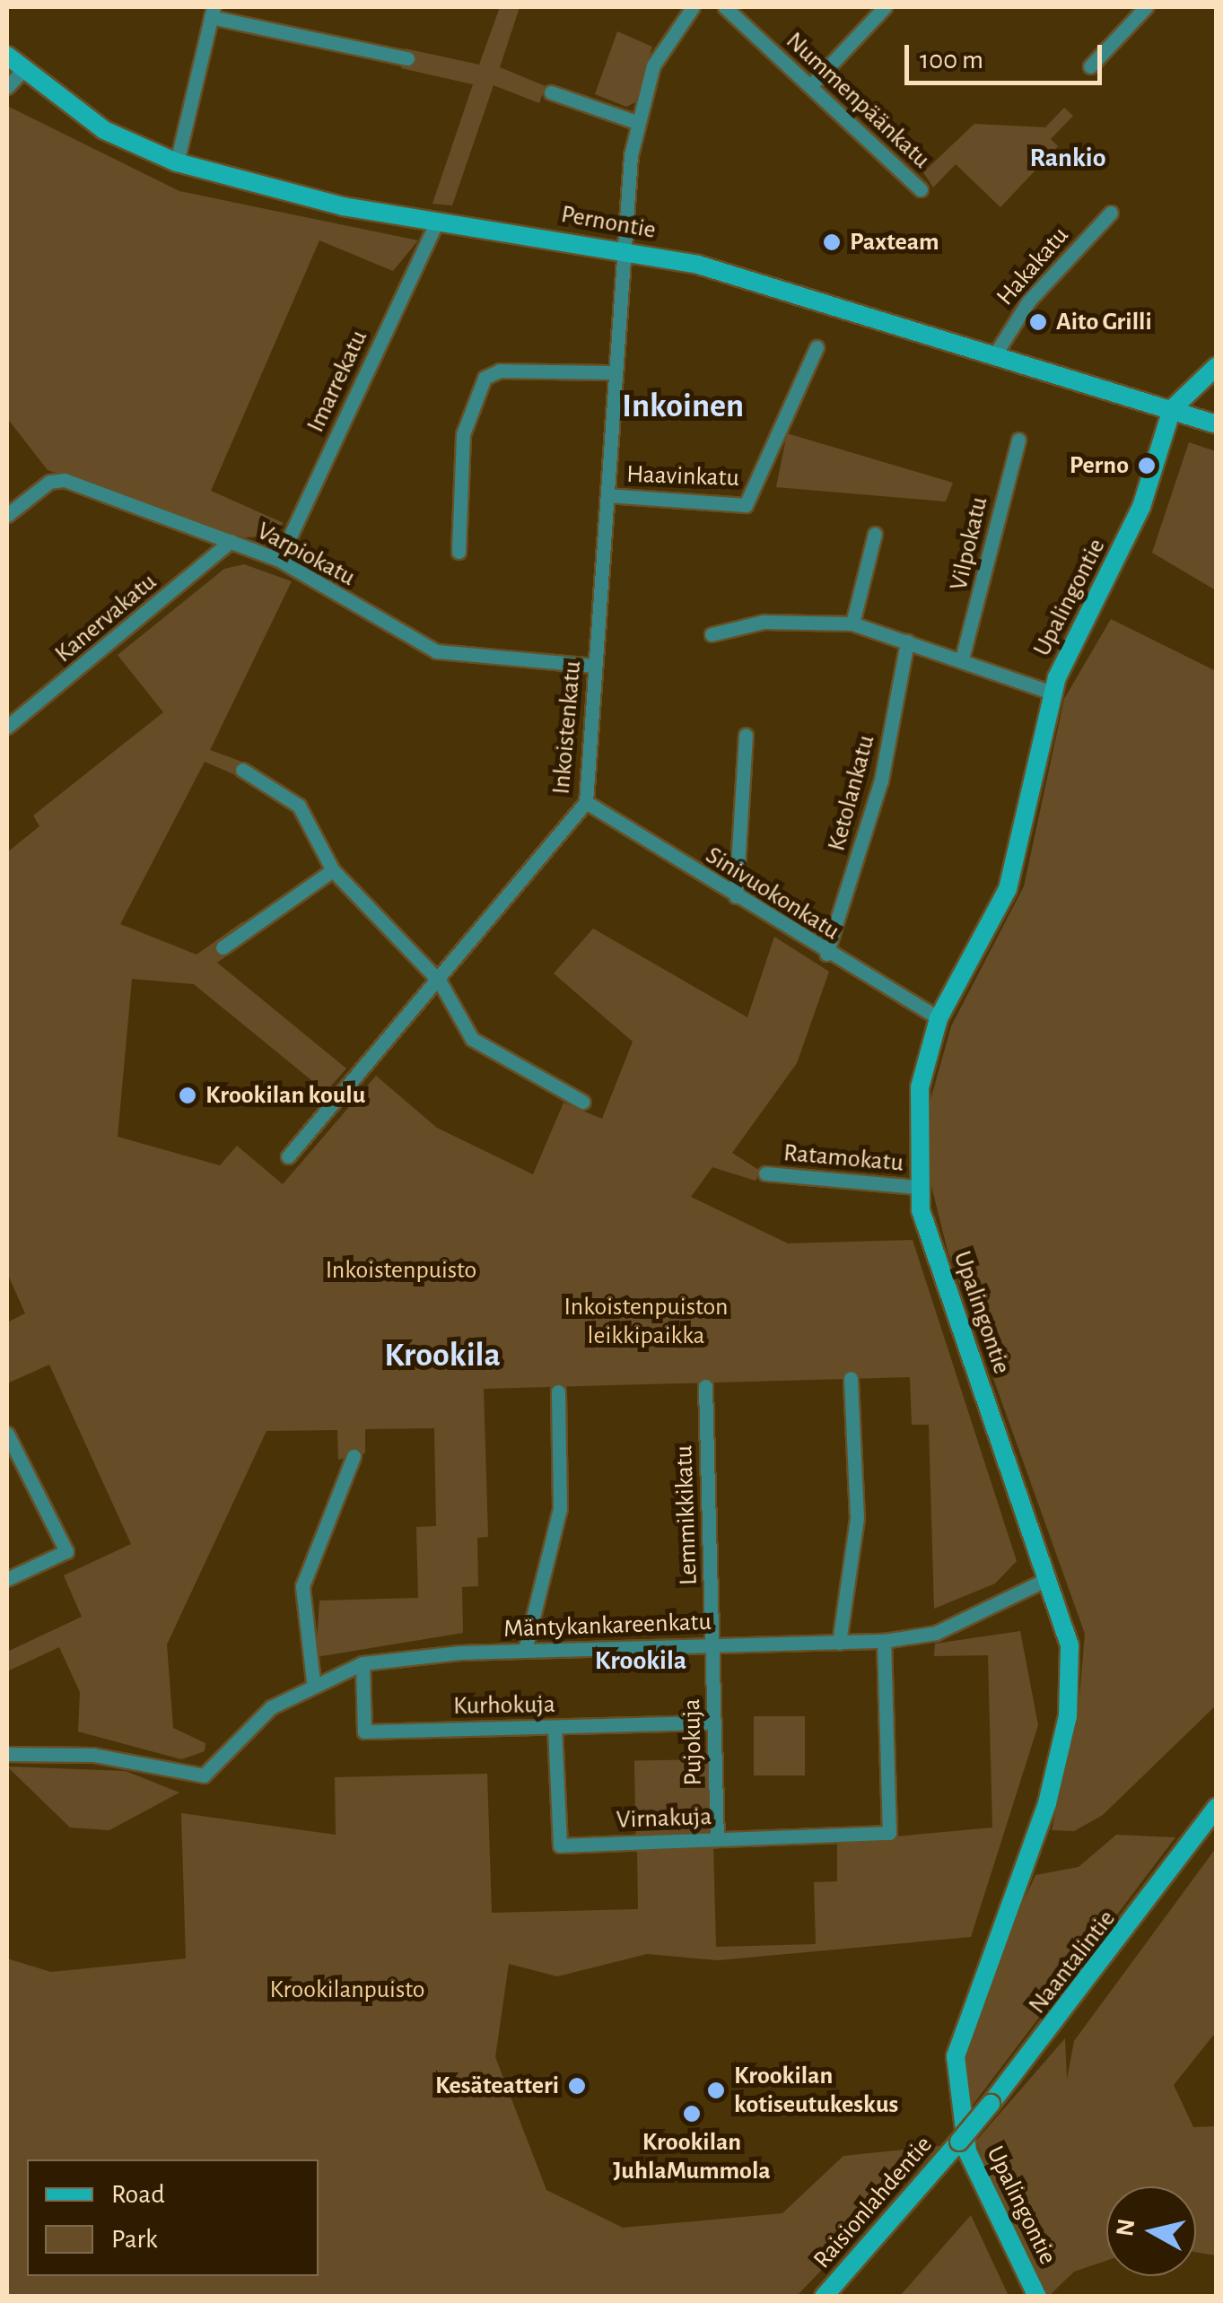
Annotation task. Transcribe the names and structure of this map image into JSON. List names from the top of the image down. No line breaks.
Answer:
{"streets":{"street":["Nummenpäänkatu","Pernontie","Hakakatu","Imarrekatu","Haavinkatu","Vilpokatu","Varpiokatu","Upalingontie","Kanervakatu","Inkoistenkatu","Ketolankatu","Sinivuokonkatu","Ratamokatu","Lemmikkikatu","Mäntykankareenkatu","Kurhokuja","Pujokuja","Virnakuja","Naantalintie","Raisionlahdentie"]},"crossings":[["Pernontie","Hakakatu"],["Pernontie","Imarrekatu"],["Pernontie","Upalingontie"],["Pernontie","Inkoistenkatu"],["Imarrekatu","Varpiokatu"],["Haavinkatu","Inkoistenkatu"],["Varpiokatu","Kanervakatu"],["Varpiokatu","Inkoistenkatu"],["Upalingontie","Sinivuokonkatu"],["Upalingontie","Ratamokatu"],["Upalingontie","Mäntykankareenkatu"],["Inkoistenkatu","Sinivuokonkatu"],["Ketolankatu","Sinivuokonkatu"],["Lemmikkikatu","Mäntykankareenkatu"],["Lemmikkikatu","Pujokuja"],["Mäntykankareenkatu","Kurhokuja"],["Mäntykankareenkatu","Pujokuja"],["Mäntykankareenkatu","Virnakuja"],["Kurhokuja","Pujokuja"],["Kurhokuja","Virnakuja"],["Pujokuja","Virnakuja"],["Naantalintie","Raisionlahdentie"]],"districts":["Rankio","Inkoinen","Krookila","Krookila"],"parks":["Inkoistenpuisto","Inkoistenpuiston leikkipaikka","Krookilanpuisto"],"places":["Paxteam","Aito Grilli","Perno","Krookilan koulu","Kesäteatteri","Krookilan kotiseutukeskus","Krookilan JuhlaMummola"],"legend":["Road","Park"],"scale_bar":"100 m","north":"left"}
